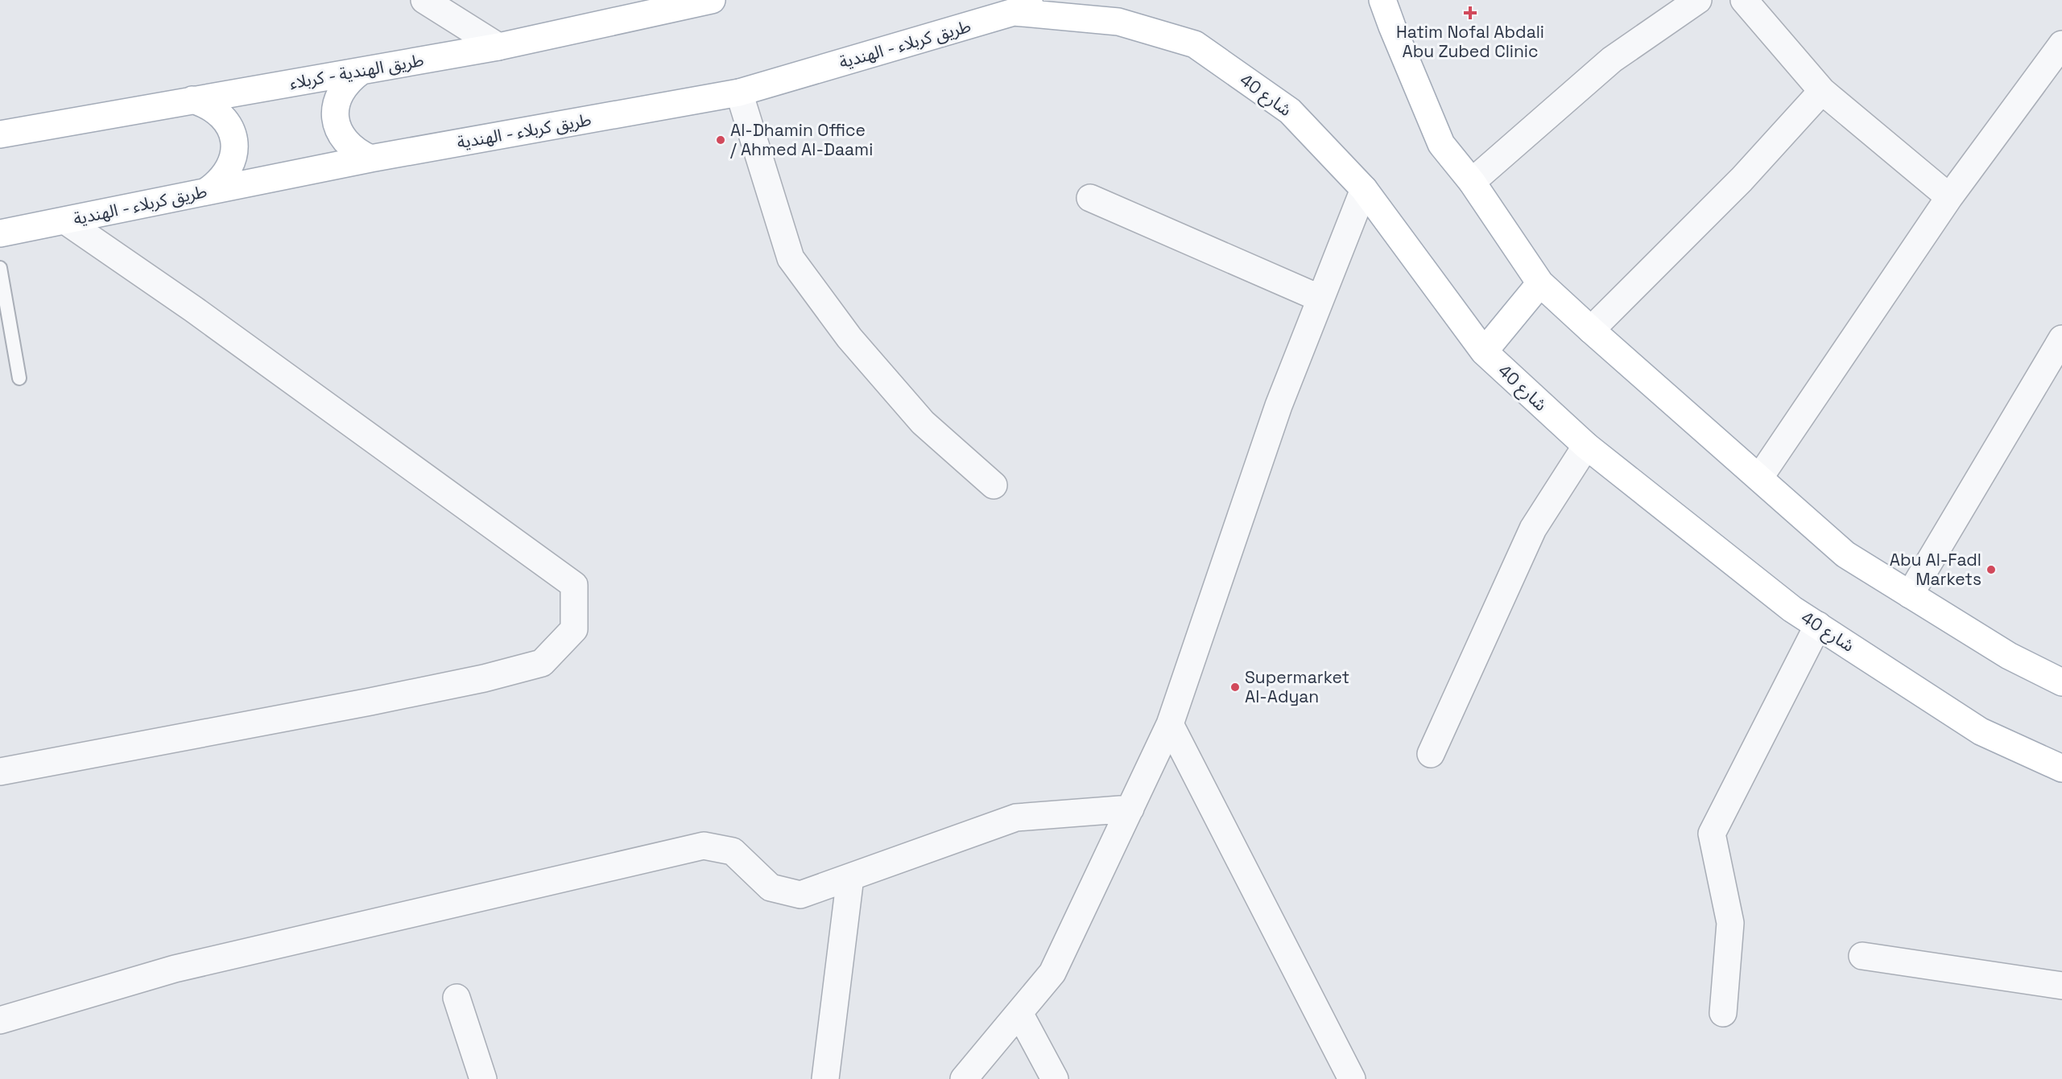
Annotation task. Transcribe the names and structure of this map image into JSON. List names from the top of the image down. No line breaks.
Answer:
{"streets":{"main road":["طريق كربلاء - الهندية","طريق الهندية - كربلاء","شارع 40"]},"crossings":[["طريق كربلاء - الهندية","شارع 40"]],"places":{"health":["Hatim Nofal Abdali Abu Zubed Clinic"],"other":["Al-Dhamin Office / Ahmed Al-Daami","Abu Al-Fadl Markets","Supermarket Al-Adyan"]}}
